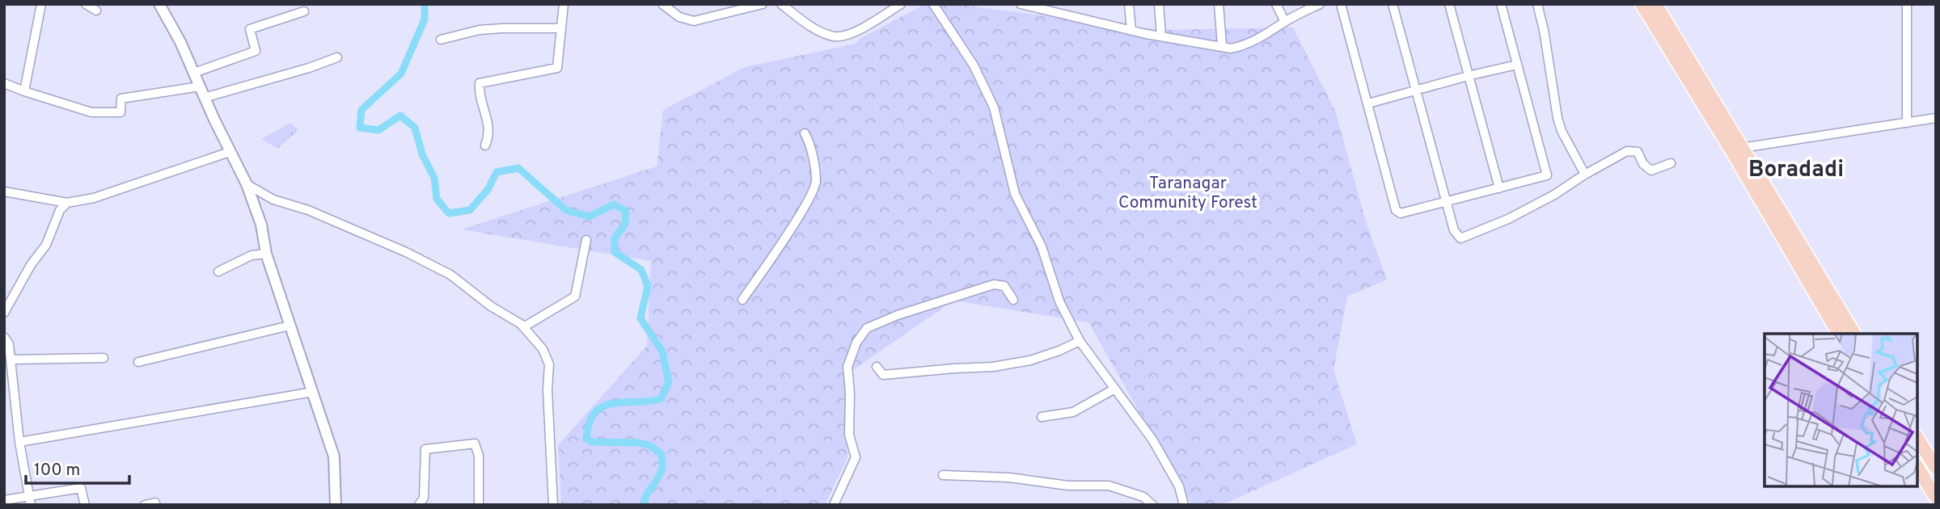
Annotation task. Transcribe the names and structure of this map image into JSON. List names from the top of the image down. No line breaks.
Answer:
{"districts":["Boradadi"],"parks":["Taranagar Community Forest"],"scale_bar":"100 m"}
